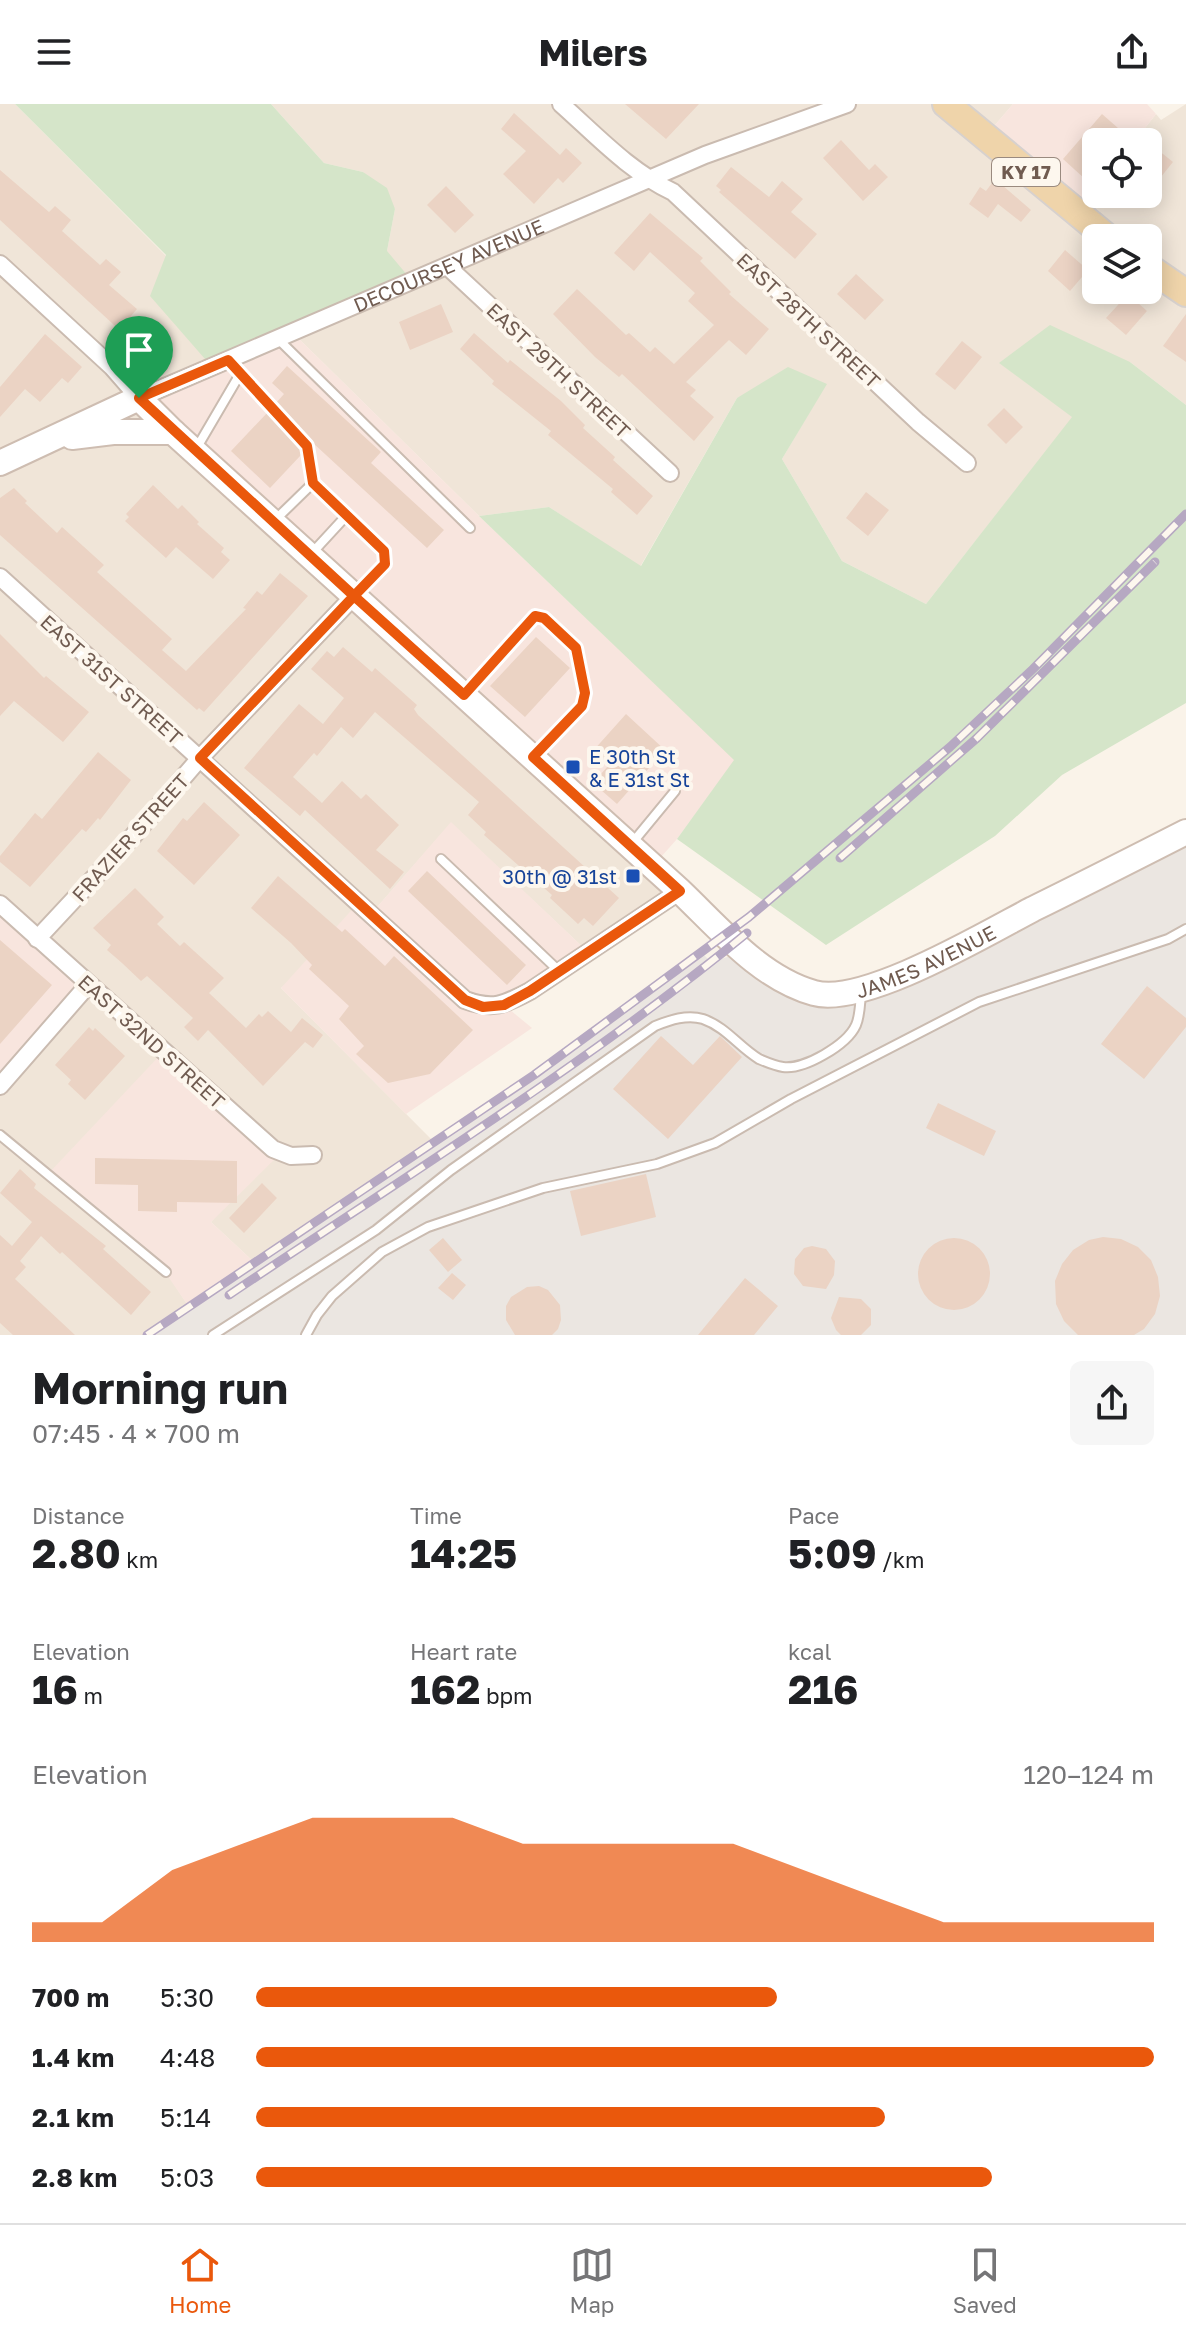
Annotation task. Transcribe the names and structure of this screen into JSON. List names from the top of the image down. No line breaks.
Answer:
{"streets":{"main road":["KY 17","DECOURSEY AVENUE","JAMES AVENUE"],"street":["EAST 28TH STREET","EAST 29TH STREET","EAST 31ST STREET","FRAZIER STREET","EAST 32ND STREET"]},"crossings":[["DECOURSEY AVENUE","EAST 28TH STREET"],["DECOURSEY AVENUE","EAST 29TH STREET"],["DECOURSEY AVENUE","JAMES AVENUE"],["EAST 31ST STREET","FRAZIER STREET"],["EAST 31ST STREET","JAMES AVENUE"],["FRAZIER STREET","JAMES AVENUE"],["FRAZIER STREET","EAST 32ND STREET"]],"places":{"transit":["E 30th St & E 31st St","30th @ 31st"]},"page":{"header":"Milers","heading":["Morning run","07:45 · 4 × 700 m"],"stats":[["Distance","2.80 km"],["Time","14:25"],["Pace","5:09 /km"],["Elevation","16 m"],["Heart rate","162 bpm"],["kcal","216"]],"chart":["Elevation","120–124 m"],"list":[{"name":"700 m","note":"5:30"},{"name":"1.4 km","note":"4:48"},{"name":"2.1 km","note":"5:14"},{"name":"2.8 km","note":"5:03"}],"tabs":["Home","Map","Saved"]}}
